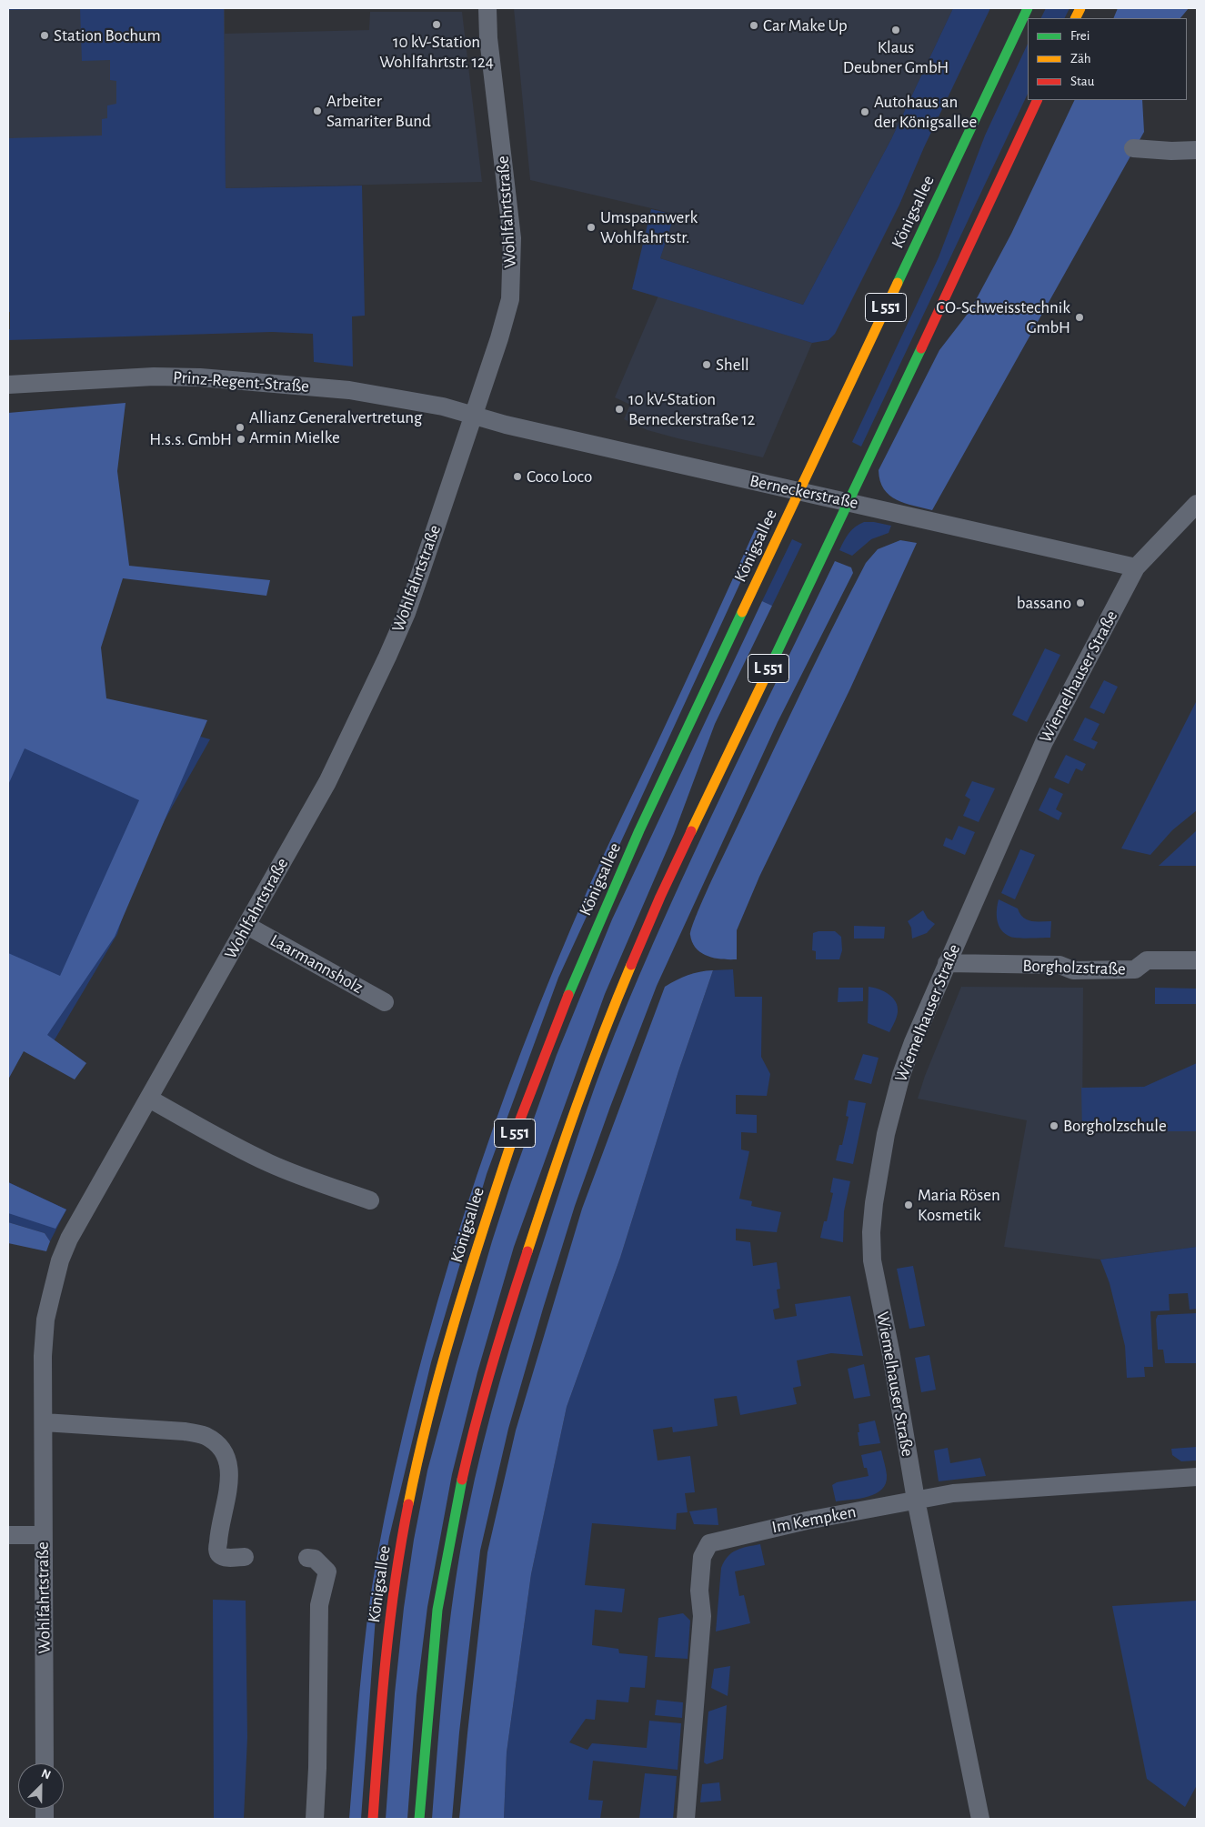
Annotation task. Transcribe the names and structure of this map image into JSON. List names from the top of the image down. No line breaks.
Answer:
{"streets":{"main road":["Königsallee","L 551"],"street":["Wohlfahrtstraße","Prinz-Regent-Straße","Berneckerstraße","Wiemelhauser Straße","Laarmannsholz","Borgholzstraße","Im Kempken"]},"crossings":[["Wohlfahrtstraße","Prinz-Regent-Straße"],["Wohlfahrtstraße","Berneckerstraße"],["Wohlfahrtstraße","Laarmannsholz"],["Königsallee","Berneckerstraße"],["L 551","Berneckerstraße"],["Prinz-Regent-Straße","Berneckerstraße"],["Berneckerstraße","Wiemelhauser Straße"],["Wiemelhauser Straße","Borgholzstraße"],["Wiemelhauser Straße","Im Kempken"]],"places":["10 kV-Station Wohlfahrtstr. 124","Car Make Up","Klaus Deubner GmbH","Station Bochum","Arbeiter Samariter Bund","Autohaus an der Königsallee","Umspannwerk Wohlfahrtstr.","CO-Schweisstechnik GmbH","Shell","10 kV-Station Berneckerstraße 12","Allianz Generalvertretung Armin Mielke","H.s.s. GmbH","Coco Loco","bassano","Borgholzschule","Maria Rösen Kosmetik"],"legend":["Frei","Zäh","Stau"],"north":"top right"}
